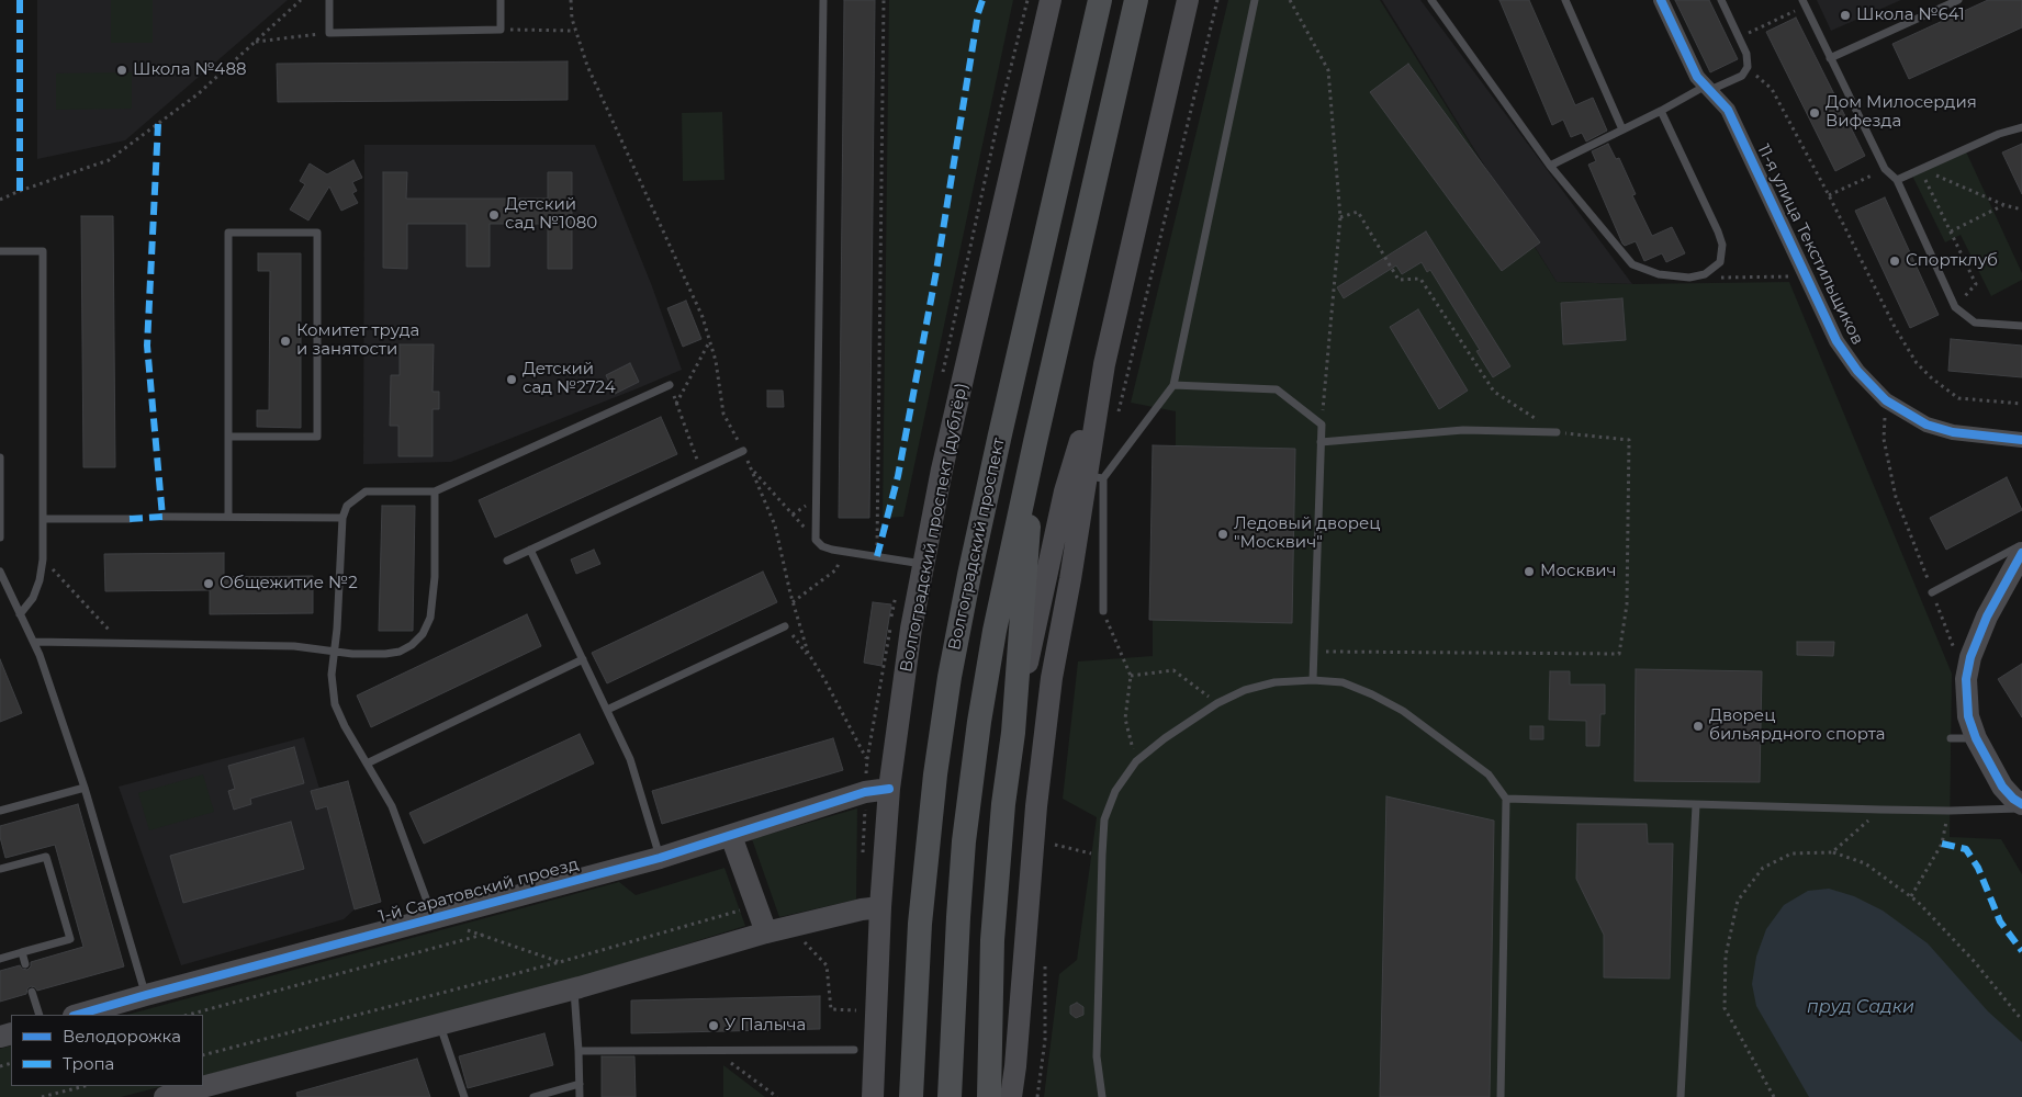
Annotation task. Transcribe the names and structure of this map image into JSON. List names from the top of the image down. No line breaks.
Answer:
{"streets":{"main road":["Волгоградский проспект (дублёр)","Волгоградский проспект","1-й Саратовский проезд"],"street":["11-я улица Текстильщиков"]},"crossings":[["Волгоградский проспект (дублёр)","1-й Саратовский проезд"]],"water":["пруд Садки"],"places":["Школа №641","Школа №488","Дом Милосердия Вифезда","Детский сад №1080","Спортклуб","Комитет труда и занятости","Детский сад №2724","Ледовый дворец \"Москвич\"","Москвич","Общежитие №2","Дворец бильярдного спорта","У Палыча"],"legend":["Велодорожка","Тропа"]}
